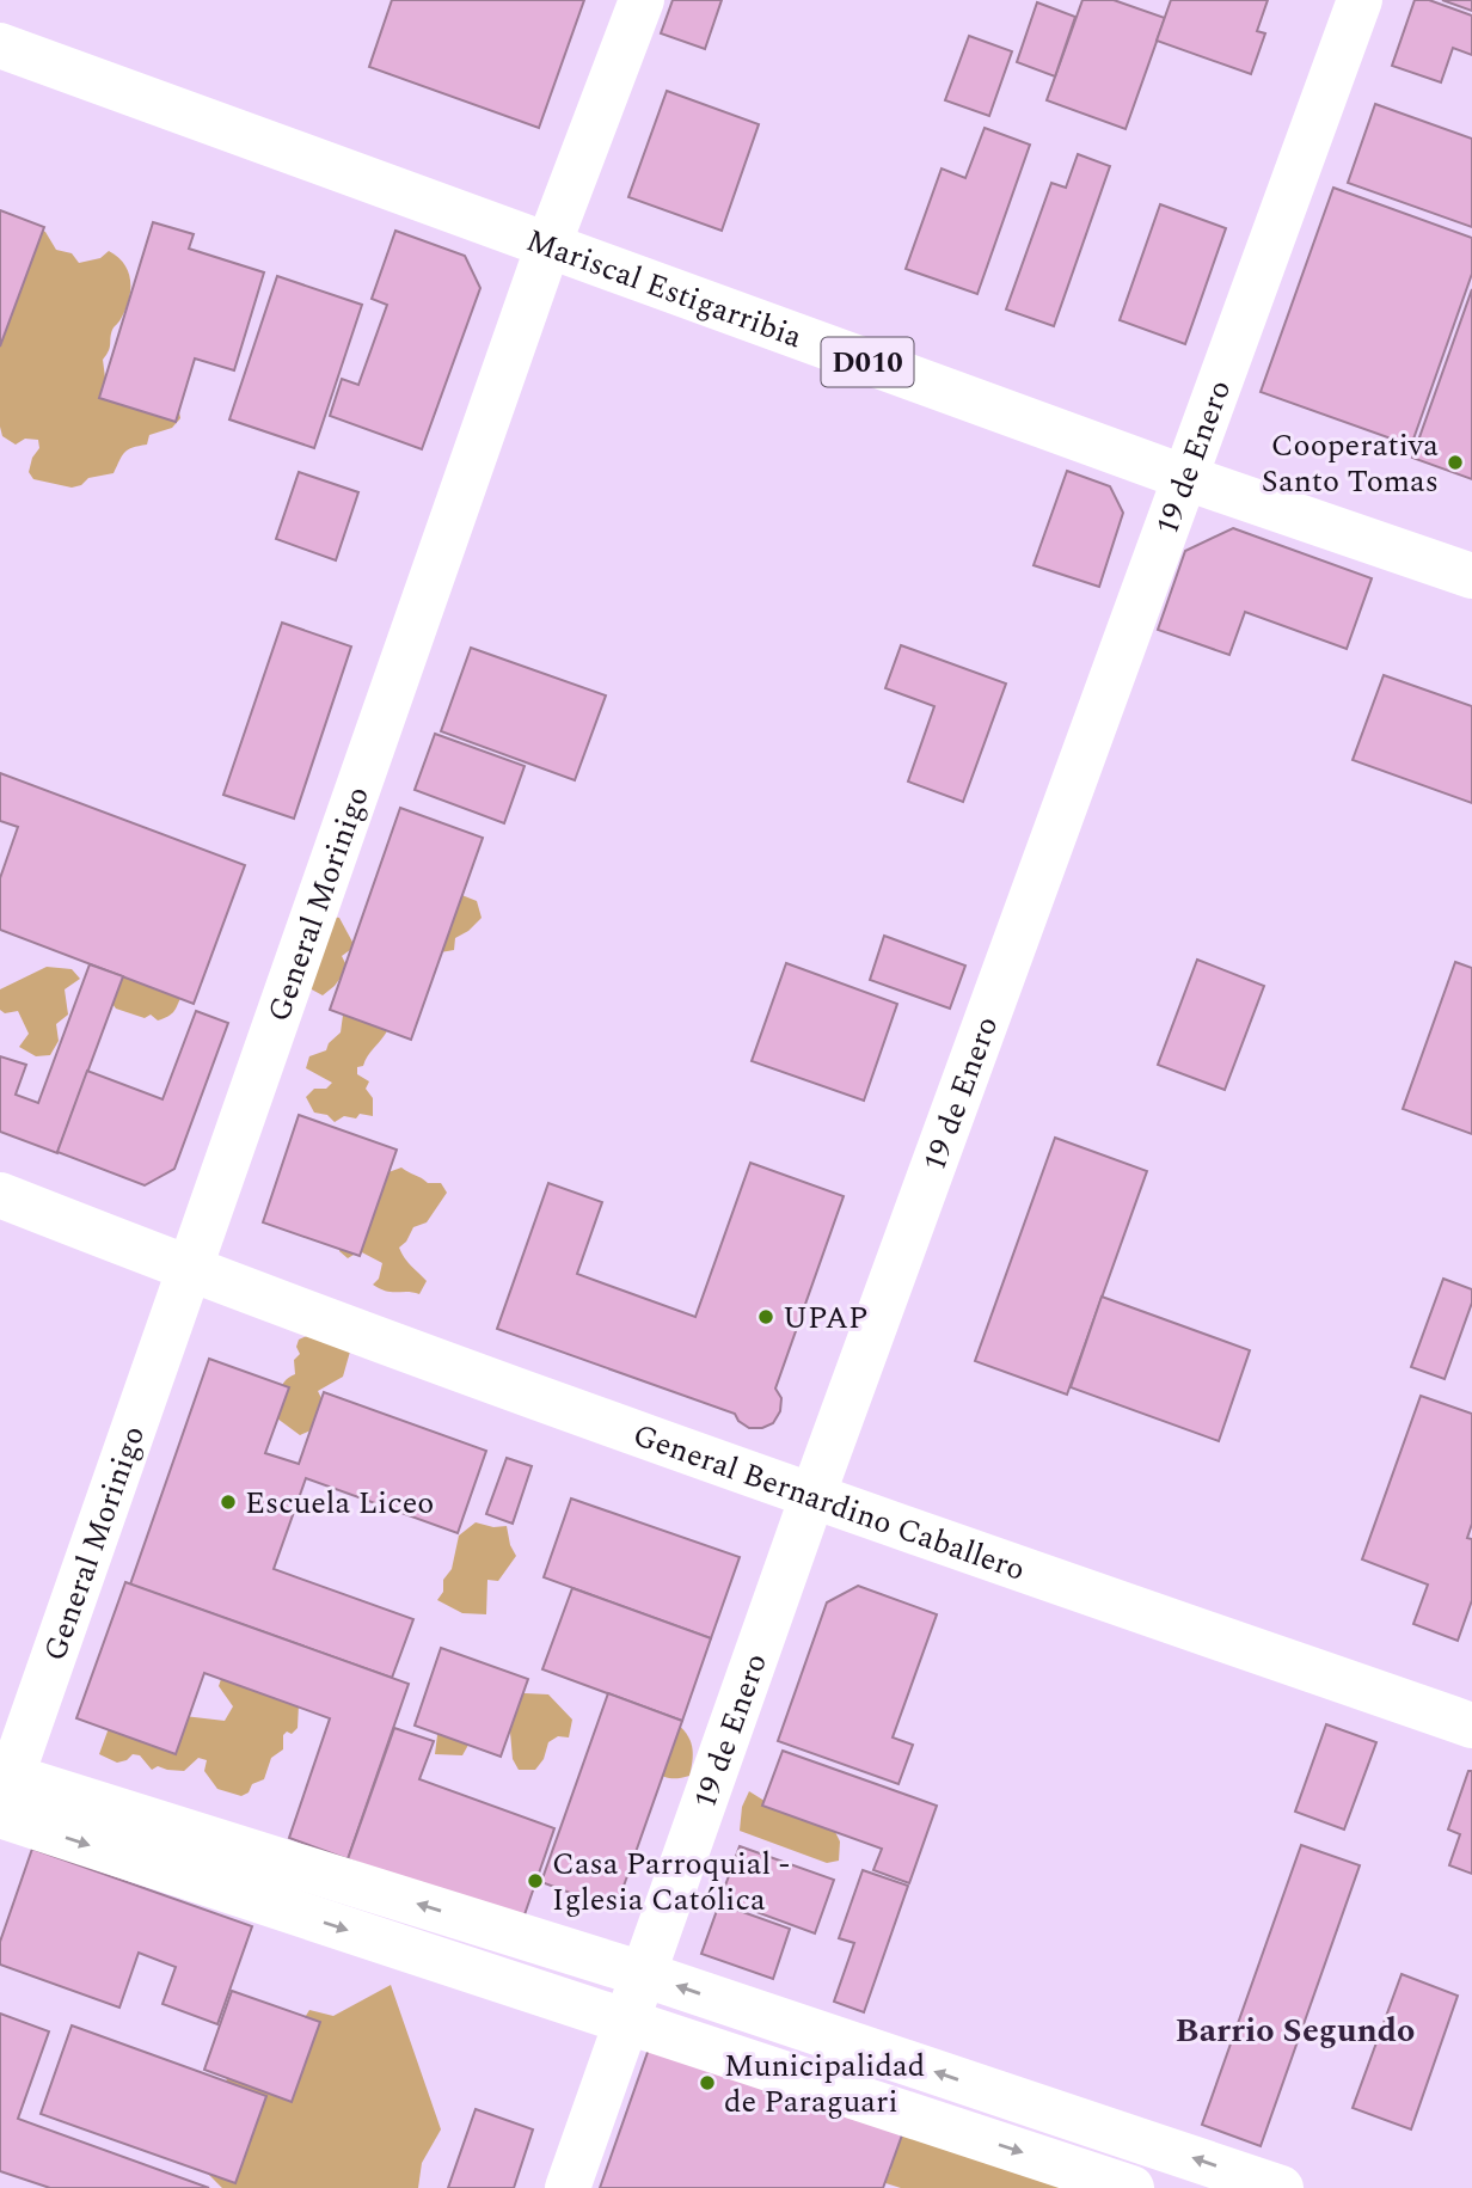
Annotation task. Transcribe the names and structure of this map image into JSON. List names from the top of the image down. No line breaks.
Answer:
{"streets":{"street":["Mariscal Estigarribia","D010","19 de Enero","General Morinigo","General Bernardino Caballero"]},"crossings":[["Mariscal Estigarribia","19 de Enero"],["Mariscal Estigarribia","General Morinigo"],["19 de Enero","General Bernardino Caballero"],["General Morinigo","General Bernardino Caballero"]],"districts":["Barrio Segundo"],"places":["Cooperativa Santo Tomas","UPAP","Escuela Liceo","Casa Parroquial - Iglesia Católica","Municipalidad de Paraguari"]}
